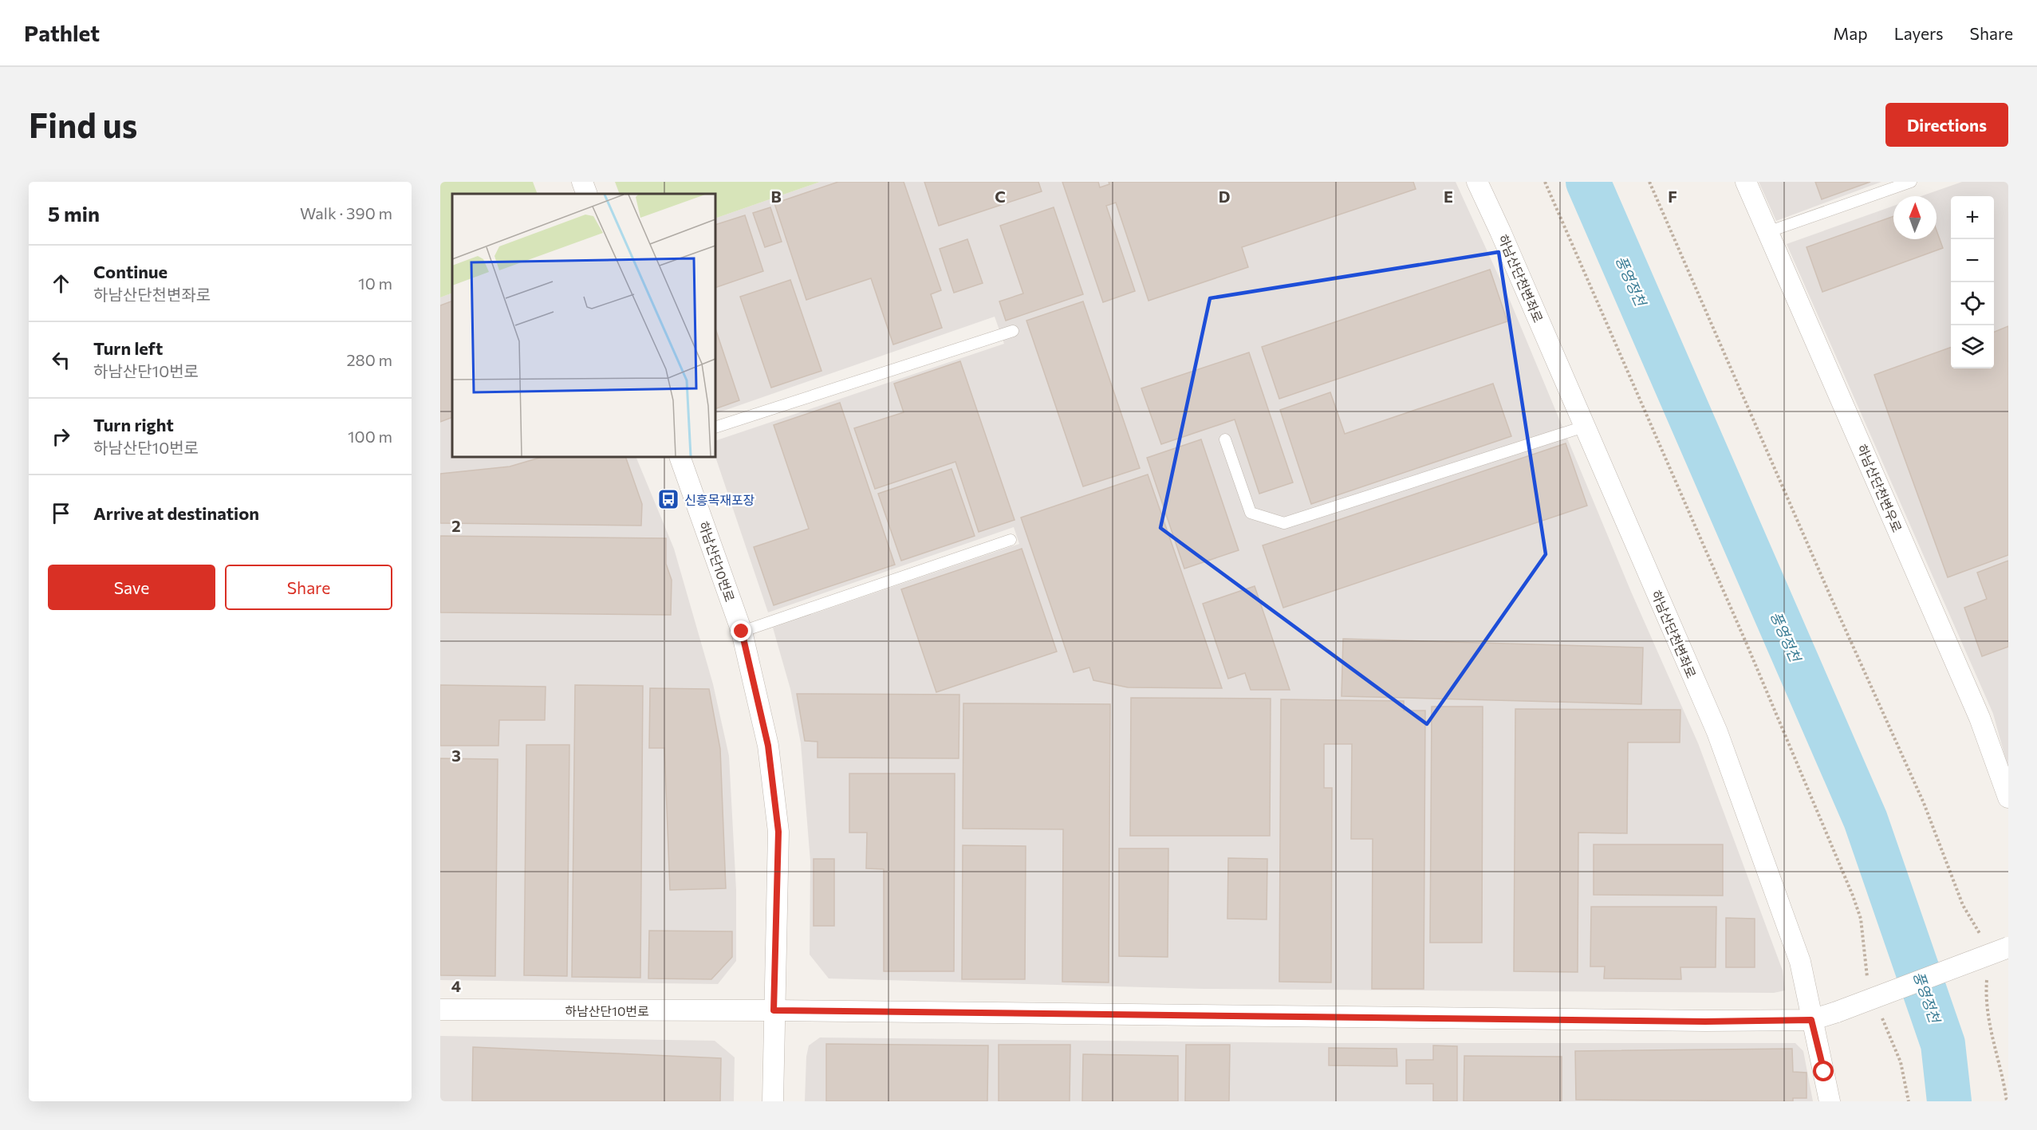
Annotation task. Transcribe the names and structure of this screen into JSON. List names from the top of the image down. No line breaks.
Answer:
{"streets":{"street":["하남산단천변좌로","하남산단천변우로","하남산단10번로"]},"crossings":[["하남산단천변좌로","하남산단10번로"]],"water":["풍영정천"],"places":{"bus stop":["신흥목재포장"]},"north":"top","page":{"header":"Pathlet","nav":["Map","Layers","Share"],"buttons":["Directions",["Save","Share"]],"title":"Find us","heading":["5 min","Walk · 390 m"],"map_buttons":["+","−"],"list":[["Continue","하남산단천변좌로","10 m"],["Turn left","하남산단10번로","280 m"],["Turn right","하남산단10번로","100 m"],"Arrive at destination"]},"grid":{"columns":["B","C","D","E","F"],"rows":["2","3","4"]}}
